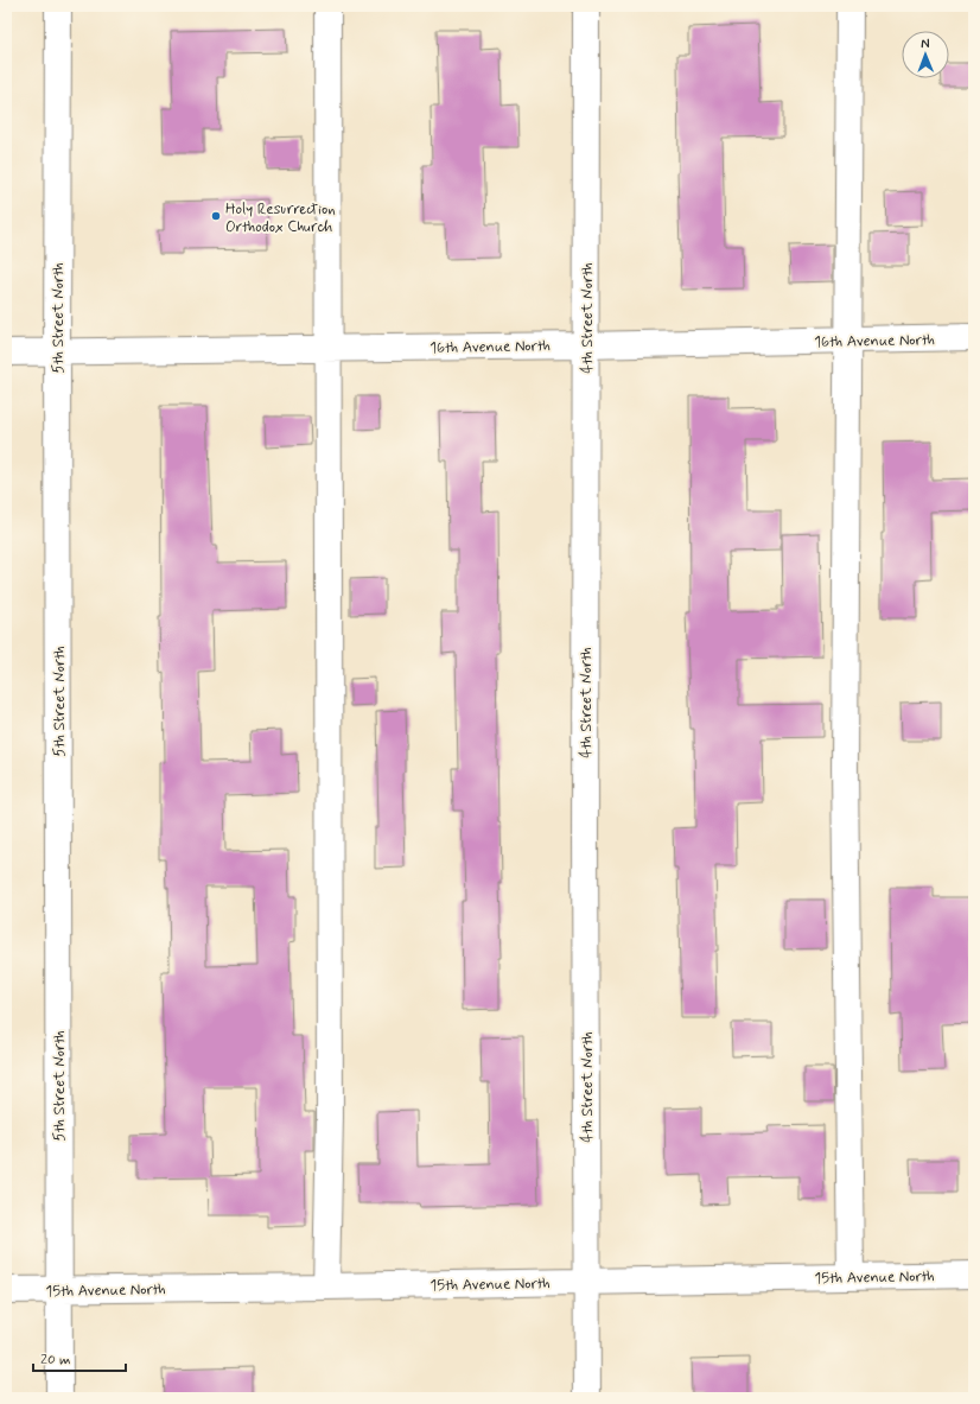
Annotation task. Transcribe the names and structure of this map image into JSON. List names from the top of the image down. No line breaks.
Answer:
{"streets":{"street":["5th Street North","4th Street North","16th Avenue North","15th Avenue North"]},"crossings":[["5th Street North","16th Avenue North"],["5th Street North","15th Avenue North"],["4th Street North","16th Avenue North"],["4th Street North","15th Avenue North"]],"places":["Holy Resurrection Orthodox Church"],"scale_bar":"20 m","north":"top"}
